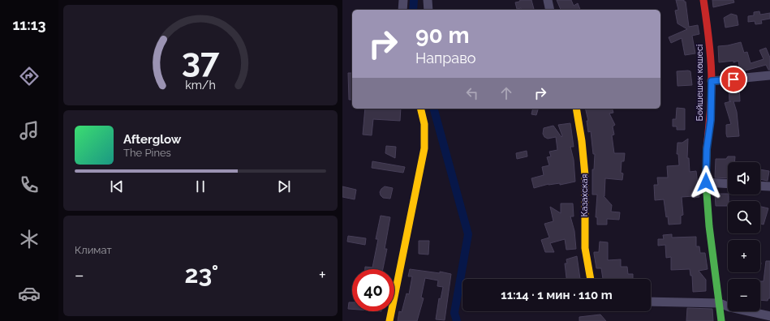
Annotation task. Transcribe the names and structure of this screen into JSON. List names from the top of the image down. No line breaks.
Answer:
{"streets":{"street":["Бәйшешек көшесі","Казахская"]},"page":{"tabs":"11:13","turn":["90 m","Направо"],"song":["Afterglow","The Pines"],"map_buttons":["+","−"],"tile":"Климат","heat":["−","23°","+"],"limit":"40","trip":"11:14 · 1 мин · 110 m","gauge":["37","km/h"]}}
